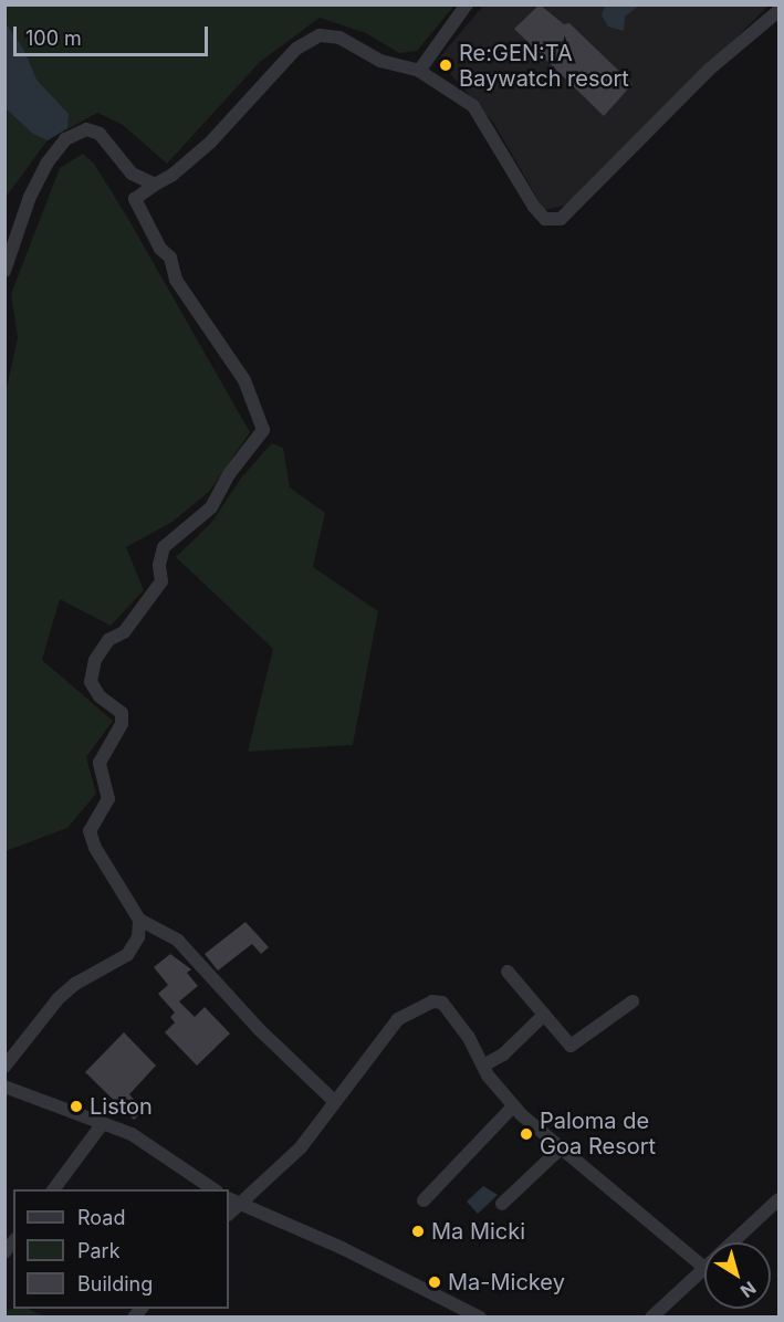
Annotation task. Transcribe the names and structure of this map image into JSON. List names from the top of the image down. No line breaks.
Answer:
{"places":["Re:GEN:TA Baywatch resort","Liston","Paloma de Goa Resort","Ma Micki","Ma-Mickey"],"legend":["Road","Park","Building"],"scale_bar":"100 m","north":"bottom right"}
